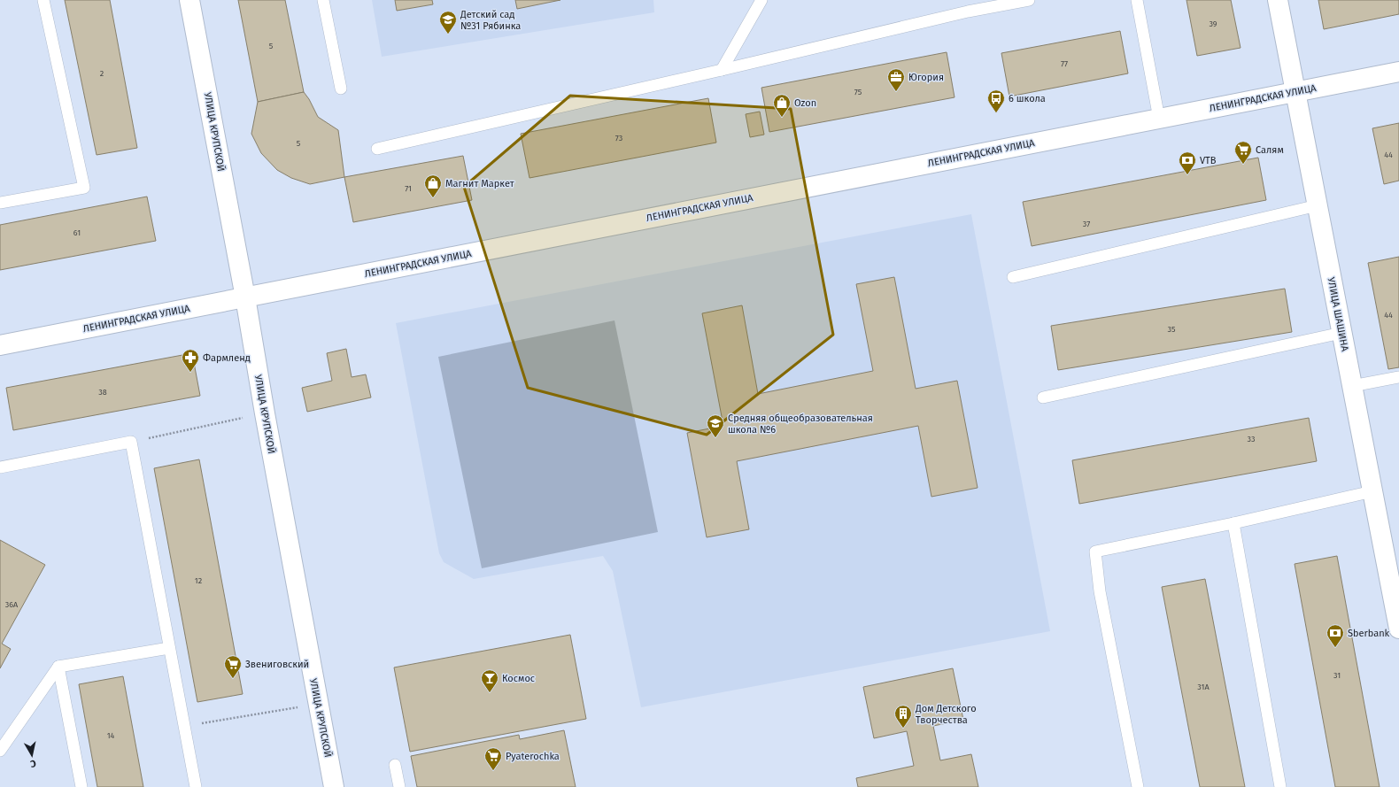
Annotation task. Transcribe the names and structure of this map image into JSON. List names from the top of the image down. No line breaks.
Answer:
{"streets":{"street":["ЛЕНИНГРАДСКАЯ УЛИЦА","УЛИЦА КРУПСКОЙ","УЛИЦА ШАШИНА"]},"crossings":[["ЛЕНИНГРАДСКАЯ УЛИЦА","УЛИЦА КРУПСКОЙ"],["ЛЕНИНГРАДСКАЯ УЛИЦА","УЛИЦА ШАШИНА"]],"places":{"school or university":["Детский сад №31 Рябинка","Средняя общеобразовательная школа №6"],"office":["Югория"],"bus stop":["6 школа"],"shop":["Ozon","Магнит Маркет"],"supermarket":["Салям","Звениговский","Pyaterochka"],"bank":["VTB","Sberbank"],"pharmacy":["Фармленд"],"bar":["Космос"],"building":["Дом Детского Творчества"]},"house_numbers":["39","5","77","2","75","73","5","44","71","37","61","44","35","38","33","12","36А","31","31А","14"],"north":"bottom"}
